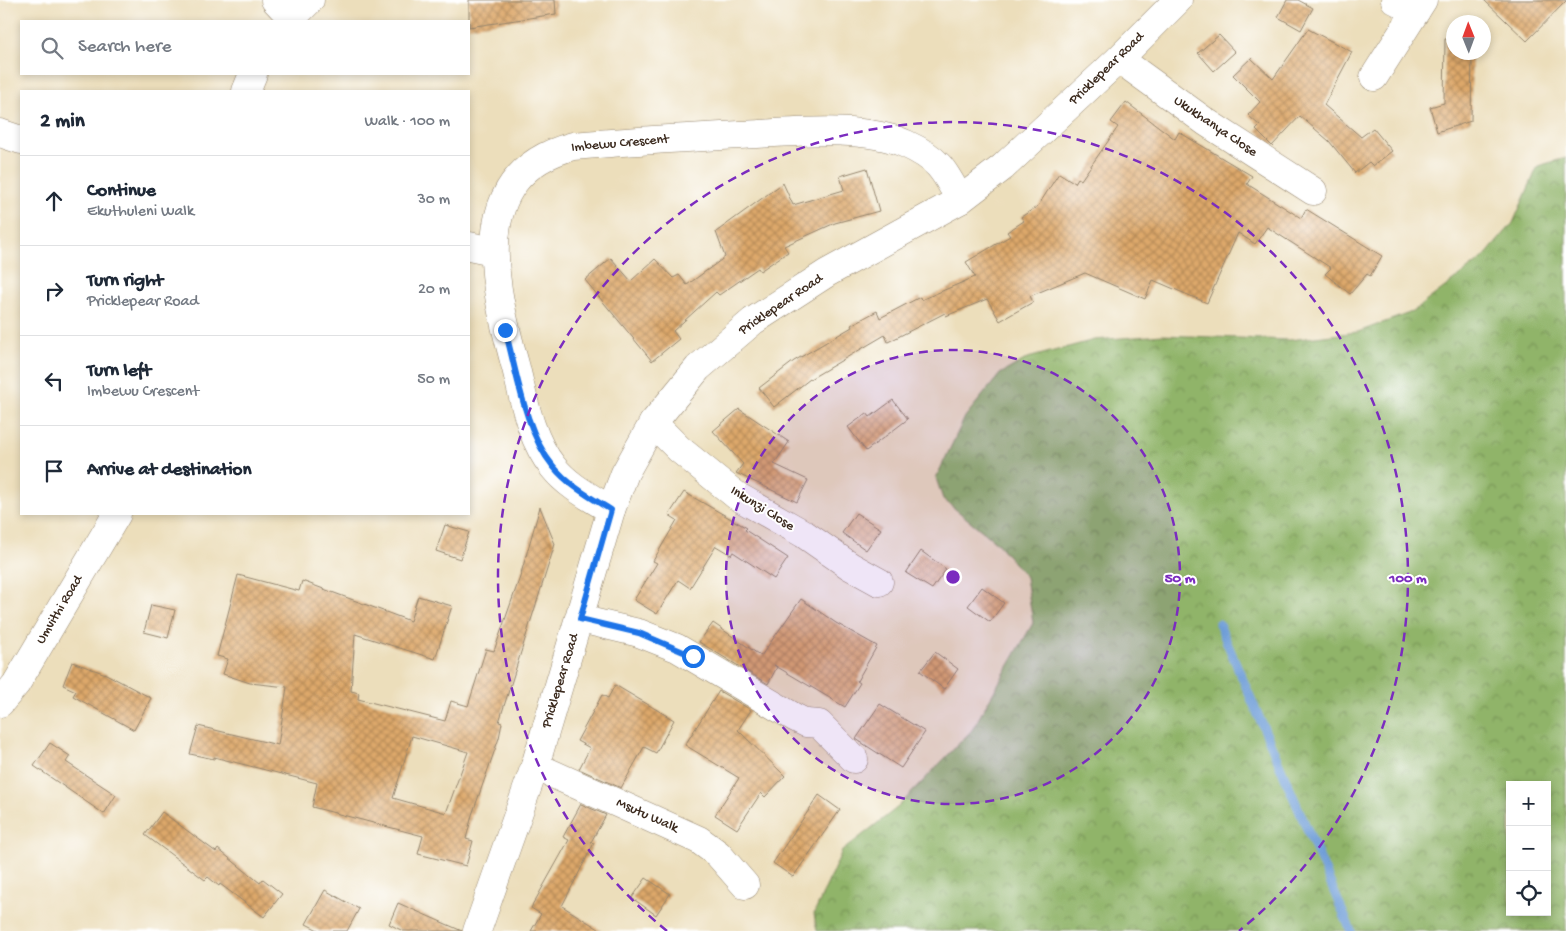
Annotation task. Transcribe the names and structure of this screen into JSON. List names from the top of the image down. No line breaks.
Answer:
{"streets":{"street":["Pricklepear Road","Ukukhanya Close","Imbewu Crescent","Inkunzi Close","Umvithi Road","Msutu Walk"]},"crossings":[["Pricklepear Road","Ukukhanya Close"],["Pricklepear Road","Imbewu Crescent"],["Pricklepear Road","Inkunzi Close"],["Pricklepear Road","Msutu Walk"]],"north":"top","page":{"search":"Search here","heading":["2 min","Walk · 100 m"],"list":[["Continue","Ekuthuleni Walk","30 m"],["Turn right","Pricklepear Road","20 m"],["Turn left","Imbewu Crescent","50 m"],"Arrive at destination"],"map_buttons":["+","−"]},"rings":["50 m","100 m"]}
